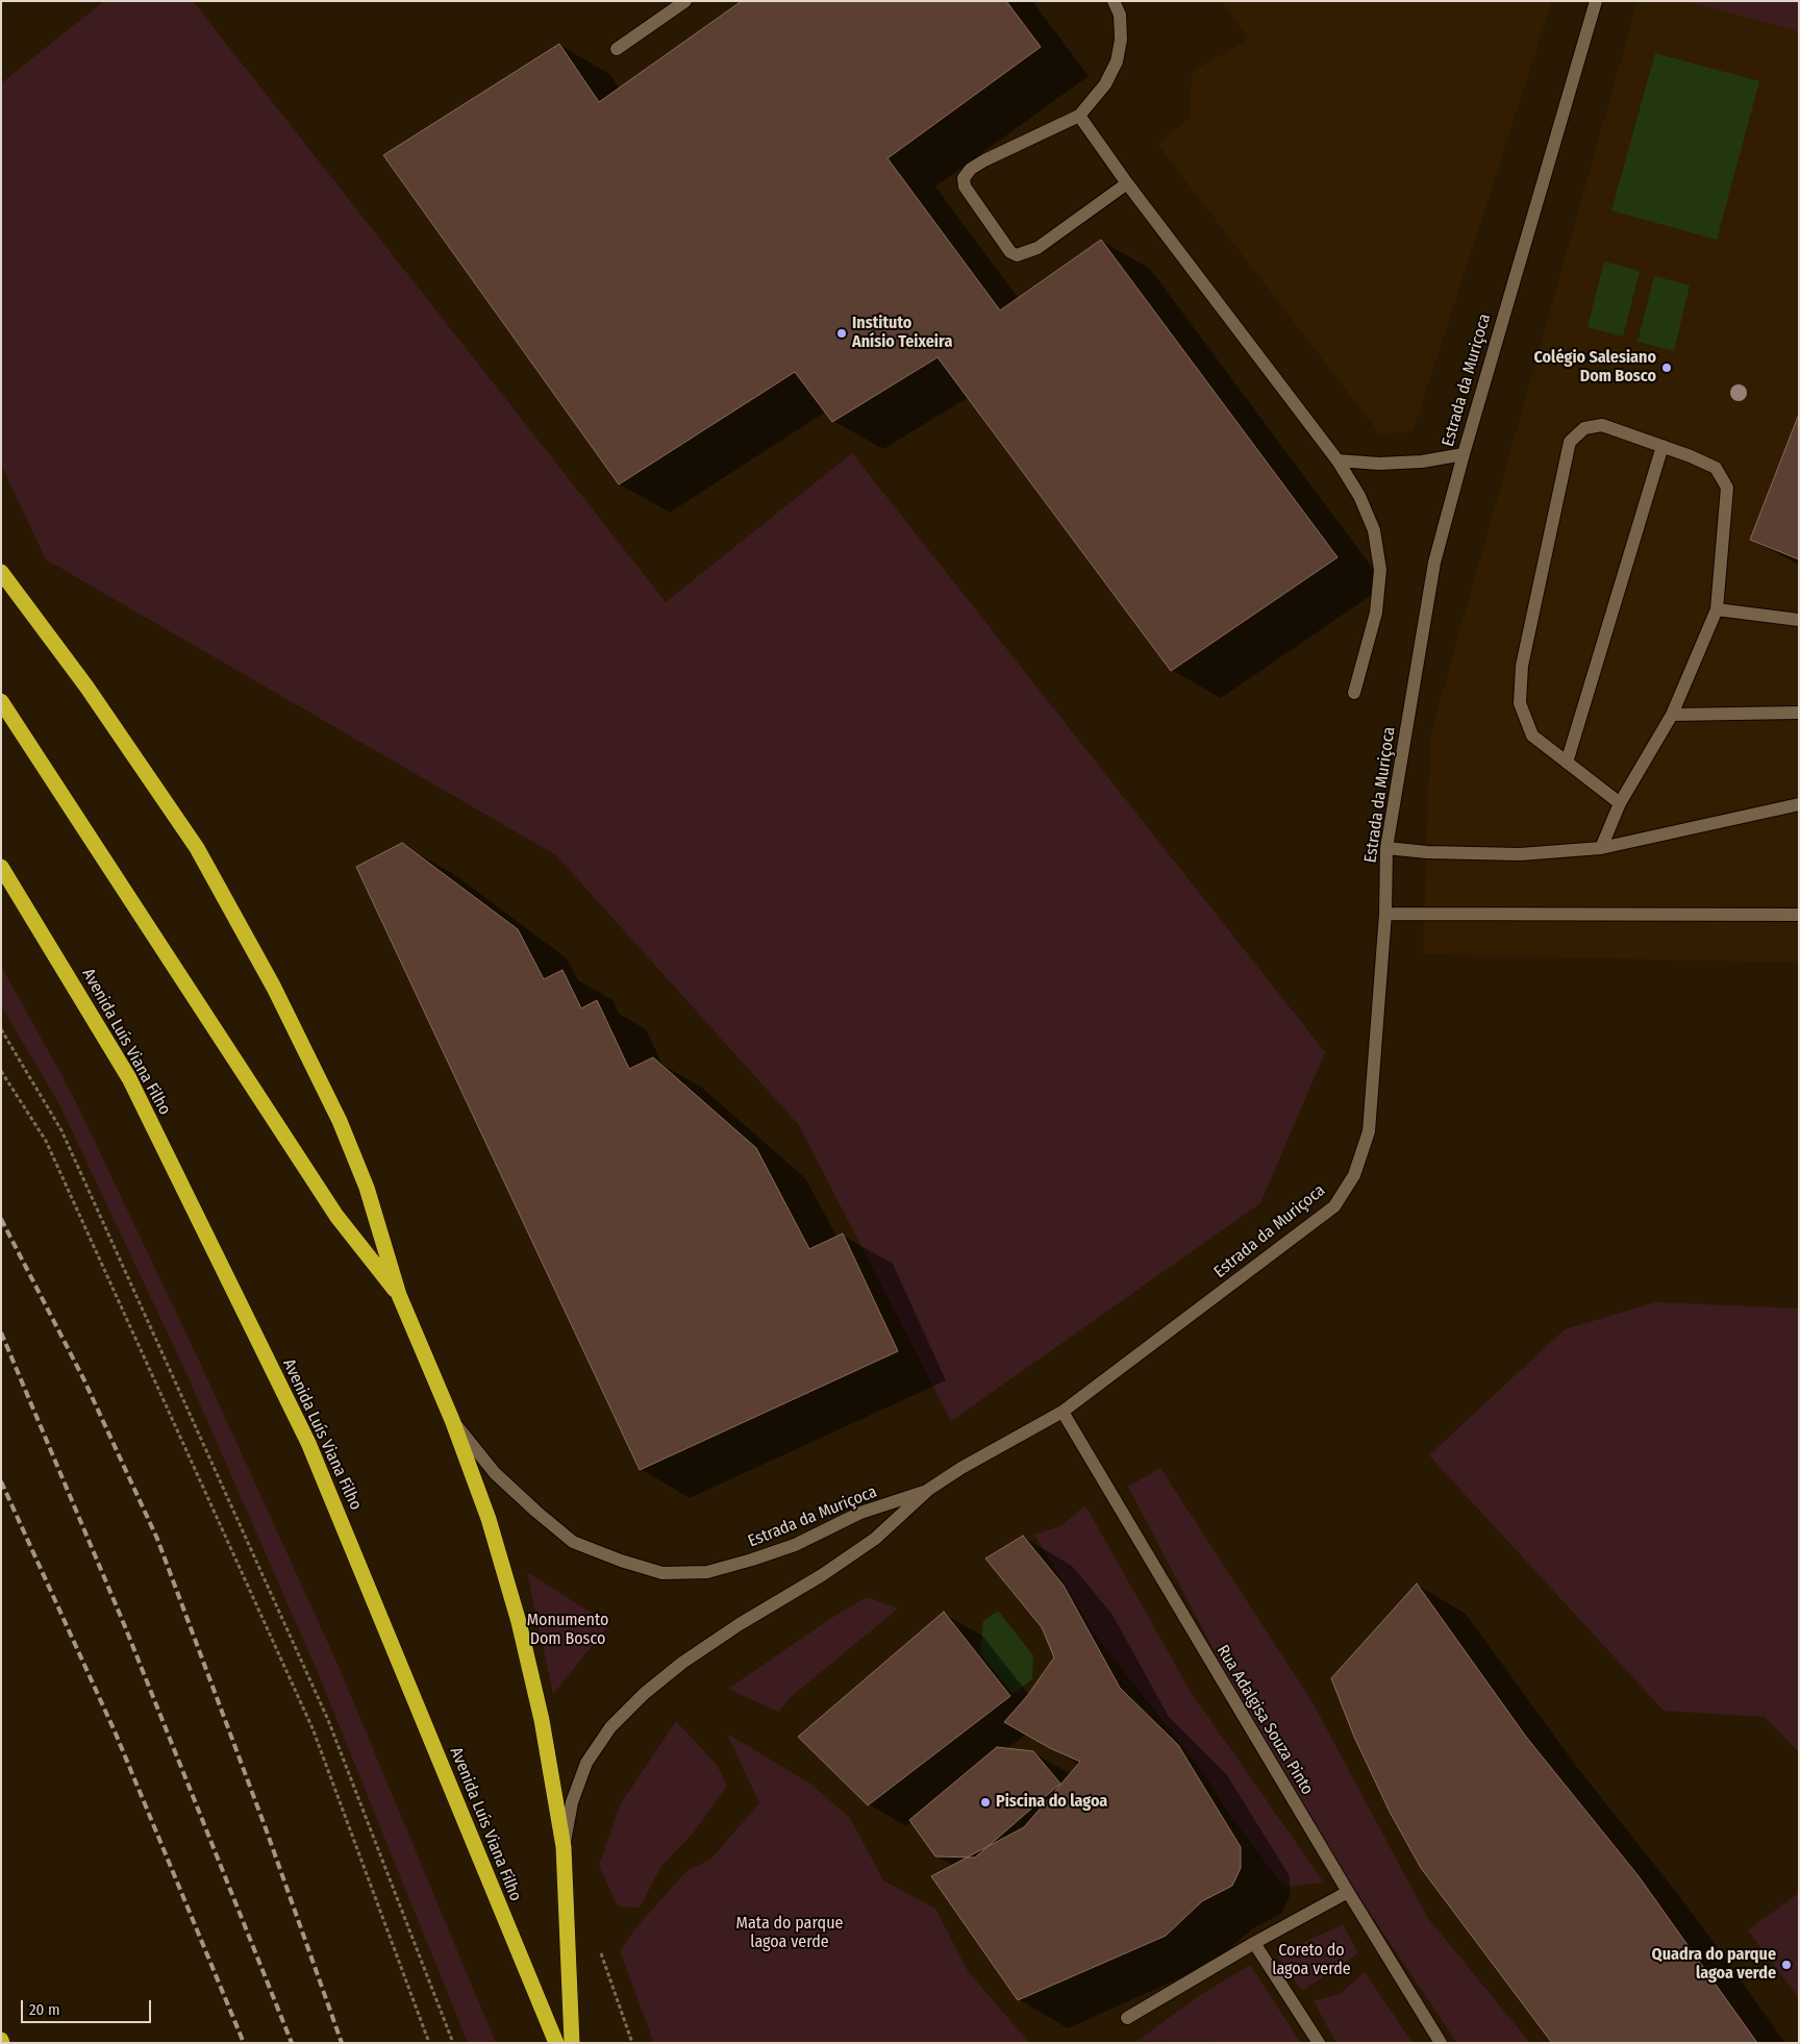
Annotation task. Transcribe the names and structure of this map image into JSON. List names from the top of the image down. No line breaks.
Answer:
{"streets":{"highway":["Avenida Luís Viana Filho"],"street":["Estrada da Muriçoca","Rua Adalgisa Souza Pinto"]},"crossings":[["Estrada da Muriçoca","Rua Adalgisa Souza Pinto"]],"parks":["Monumento Dom Bosco","Mata do parque lagoa verde","Coreto do lagoa verde"],"places":["Instituto Anísio Teixeira","Colégio Salesiano Dom Bosco","Piscina do lagoa","Quadra do parque lagoa verde"],"scale_bar":"20 m"}
